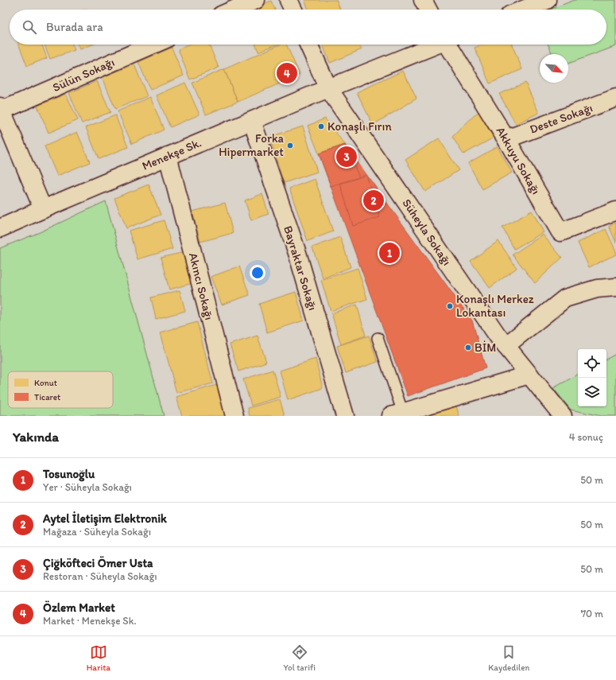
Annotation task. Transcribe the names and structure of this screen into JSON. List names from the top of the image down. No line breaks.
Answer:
{"streets":{"street":["Sülün Sokağı","Deste Sokağı","Menekşe Sk.","Akkuyu Sokağı","Süheyla Sokağı","Bayraktar Sokağı","Akıncı Sokağı"]},"crossings":[["Deste Sokağı","Akkuyu Sokağı"],["Menekşe Sk.","Süheyla Sokağı"],["Menekşe Sk.","Bayraktar Sokağı"],["Menekşe Sk.","Akıncı Sokağı"]],"places":["Konaşlı Fırın","Forka Hipermarket","Konaşlı Merkez Lokantası","BİM"],"legend":["Konut","Ticaret"],"north":"bottom right","page":{"search":"Burada ara","pins":["4","3","2","1"],"heading":["Yakında","4 sonuç"],"list":[{"mark":"1","name":"Tosunoğlu","note":"Yer · Süheyla Sokağı","value":"50 m"},{"mark":"2","name":"Aytel İletişim Elektronik","note":"Mağaza · Süheyla Sokağı","value":"50 m"},{"mark":"3","name":"Çiğköfteci Ömer Usta","note":"Restoran · Süheyla Sokağı","value":"50 m"},{"mark":"4","name":"Özlem Market","note":"Market · Menekşe Sk.","value":"70 m"}],"nav":["Harita","Yol tarifi","Kaydedilen"]}}
